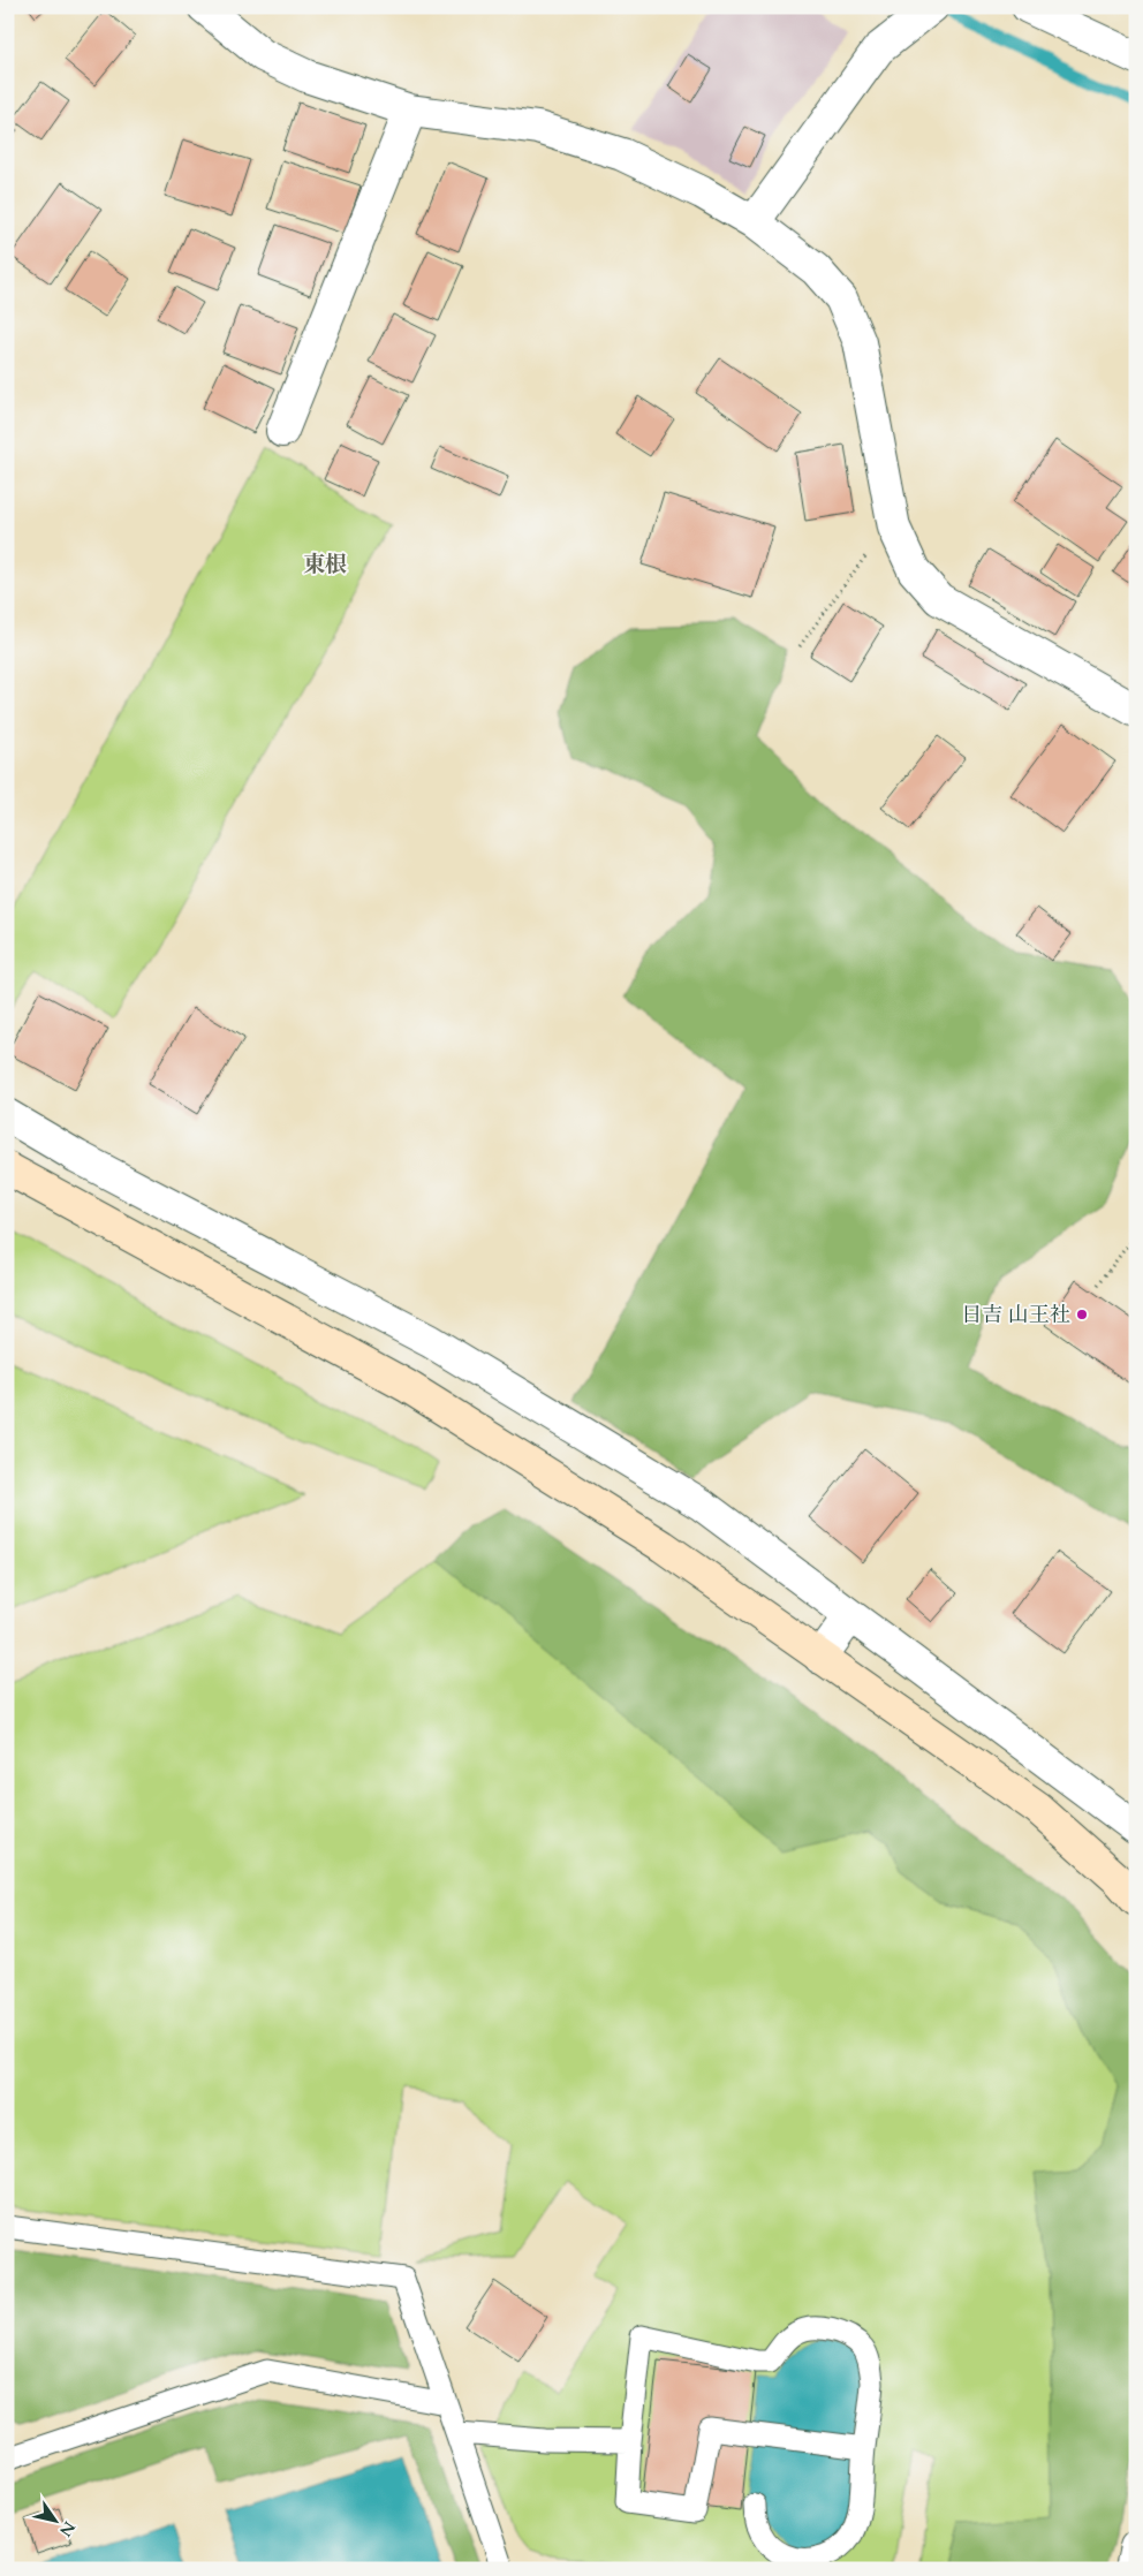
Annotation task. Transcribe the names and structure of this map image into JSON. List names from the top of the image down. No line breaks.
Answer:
{"districts":["東根"],"places":["日吉 山王社"],"north":"bottom right"}
